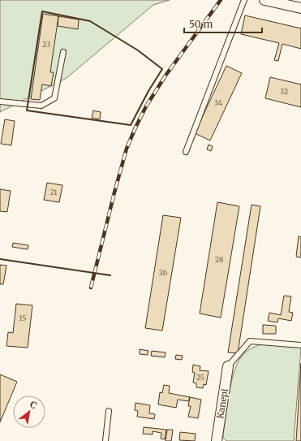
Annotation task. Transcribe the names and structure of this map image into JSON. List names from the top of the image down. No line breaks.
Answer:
{"streets":{"street":["Kanepi"]},"house_numbers":["23","32","34","21","28","26","15","25"],"scale_bar":"50 m","north":"top right"}
